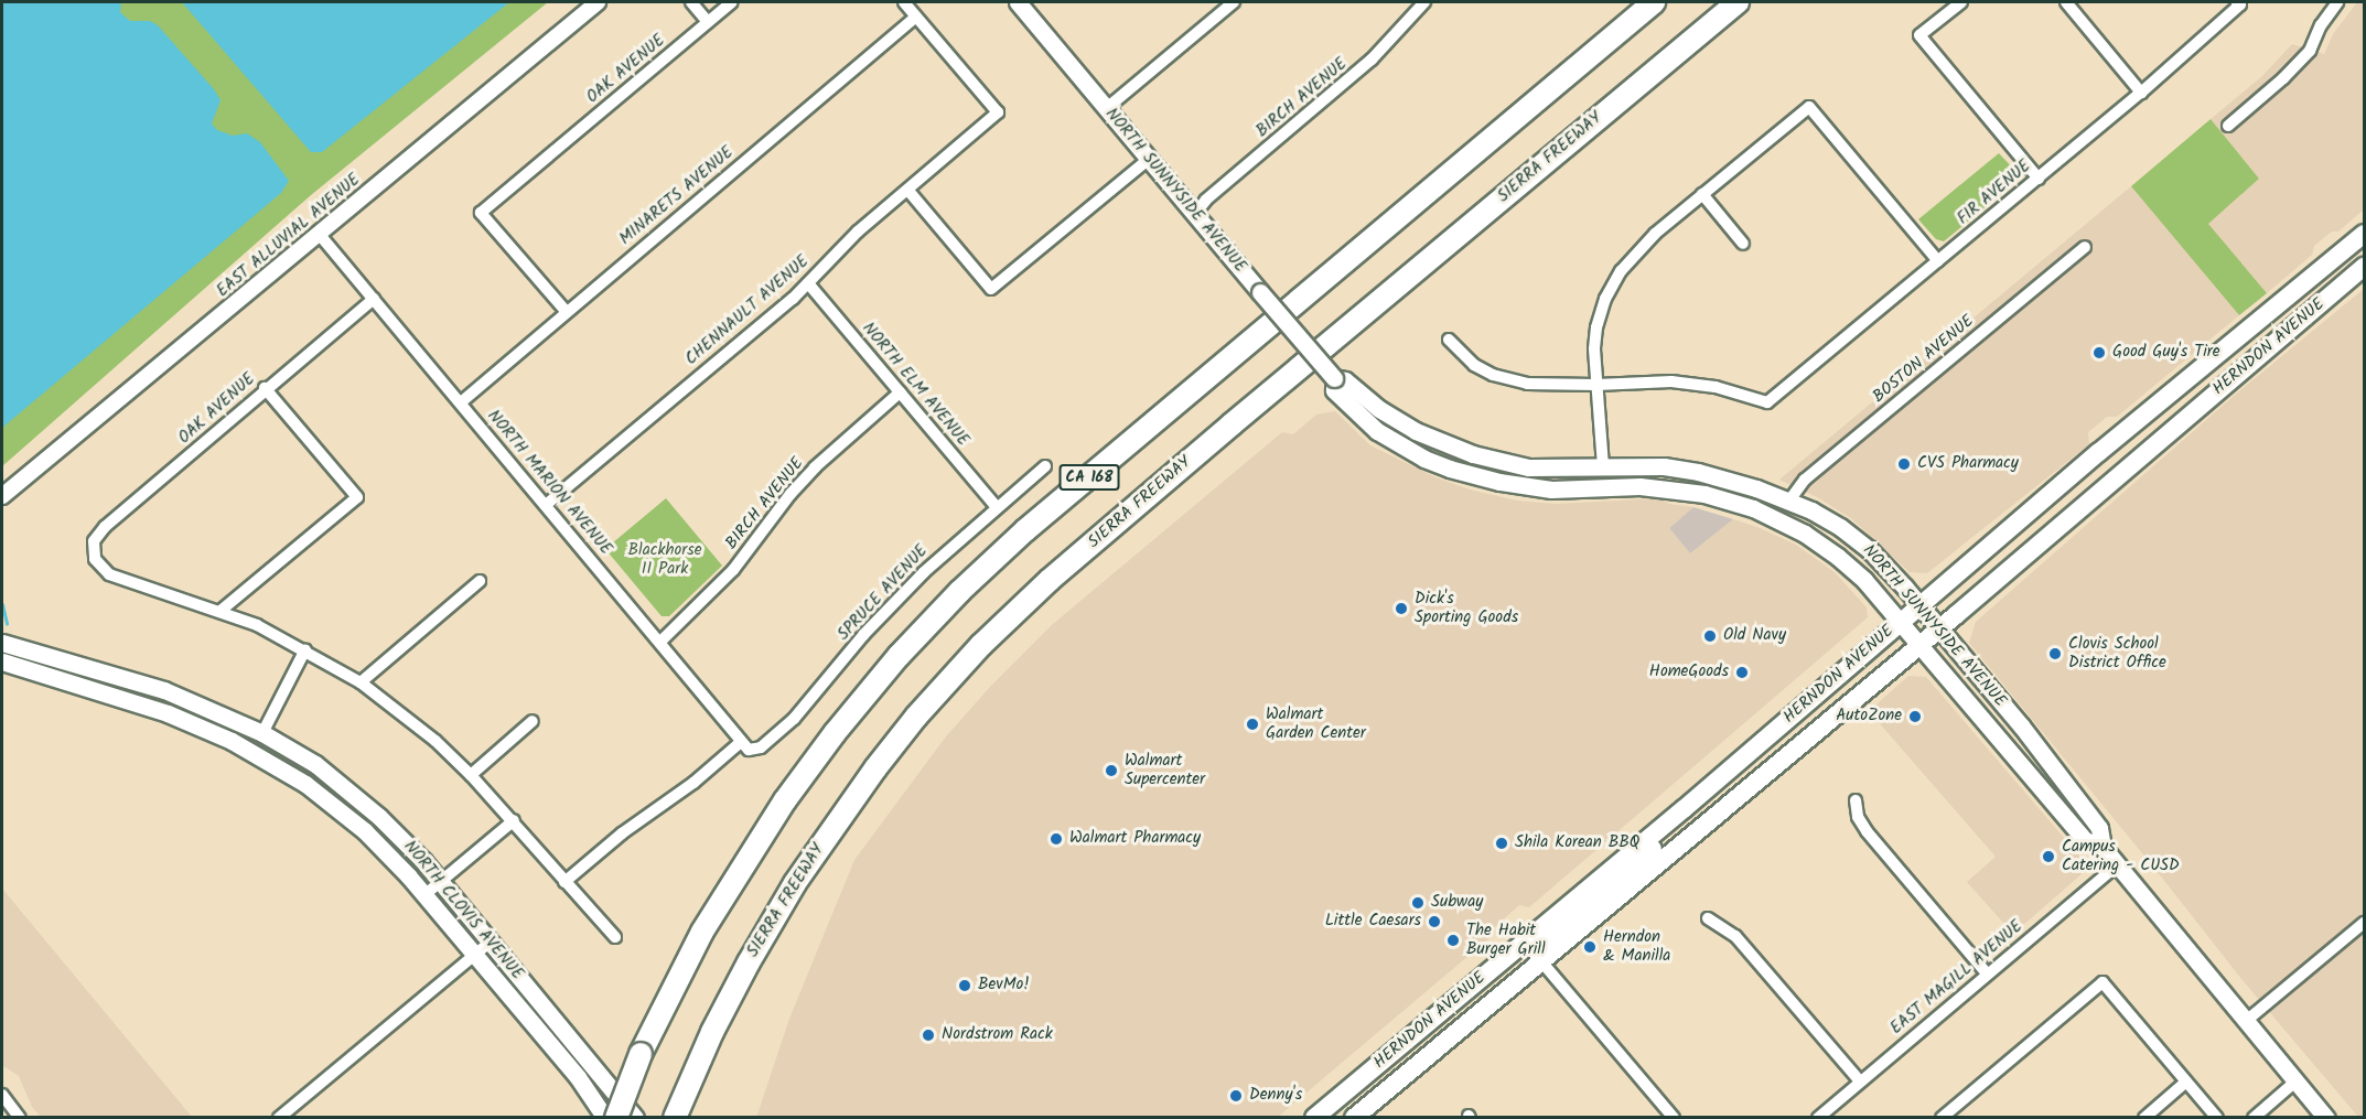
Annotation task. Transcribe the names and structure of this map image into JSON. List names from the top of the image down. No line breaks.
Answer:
{"streets":{"highway":["SIERRA FREEWAY","CA 168"],"main road":["NORTH SUNNYSIDE AVENUE","HERNDON AVENUE","NORTH CLOVIS AVENUE"],"street":["OAK AVENUE","BIRCH AVENUE","FIR AVENUE","MINARETS AVENUE","EAST ALLUVIAL AVENUE","CHENNAULT AVENUE","BOSTON AVENUE","NORTH ELM AVENUE","NORTH MARION AVENUE","SPRUCE AVENUE","EAST MAGILL AVENUE"]},"crossings":[["OAK AVENUE","MINARETS AVENUE"],["OAK AVENUE","NORTH MARION AVENUE"],["BIRCH AVENUE","NORTH SUNNYSIDE AVENUE"],["BIRCH AVENUE","NORTH ELM AVENUE"],["BIRCH AVENUE","NORTH MARION AVENUE"],["NORTH SUNNYSIDE AVENUE","HERNDON AVENUE"],["NORTH SUNNYSIDE AVENUE","BOSTON AVENUE"],["NORTH SUNNYSIDE AVENUE","EAST MAGILL AVENUE"],["MINARETS AVENUE","CHENNAULT AVENUE"],["MINARETS AVENUE","NORTH MARION AVENUE"],["EAST ALLUVIAL AVENUE","NORTH MARION AVENUE"],["CHENNAULT AVENUE","NORTH ELM AVENUE"],["CHENNAULT AVENUE","NORTH MARION AVENUE"],["NORTH ELM AVENUE","SPRUCE AVENUE"],["NORTH MARION AVENUE","SPRUCE AVENUE"]],"parks":["Blackhorse II Park"],"places":["Good Guy's Tire","CVS Pharmacy","Dick's Sporting Goods","Old Navy","Clovis School District Office","HomeGoods","AutoZone","Walmart Garden Center","Walmart Supercenter","Walmart Pharmacy","Shila Korean BBQ","Campus Catering - CUSD","Subway","Little Caesars","The Habit Burger Grill","Herndon & Manilla","BevMo!","Nordstrom Rack","Denny's"]}
